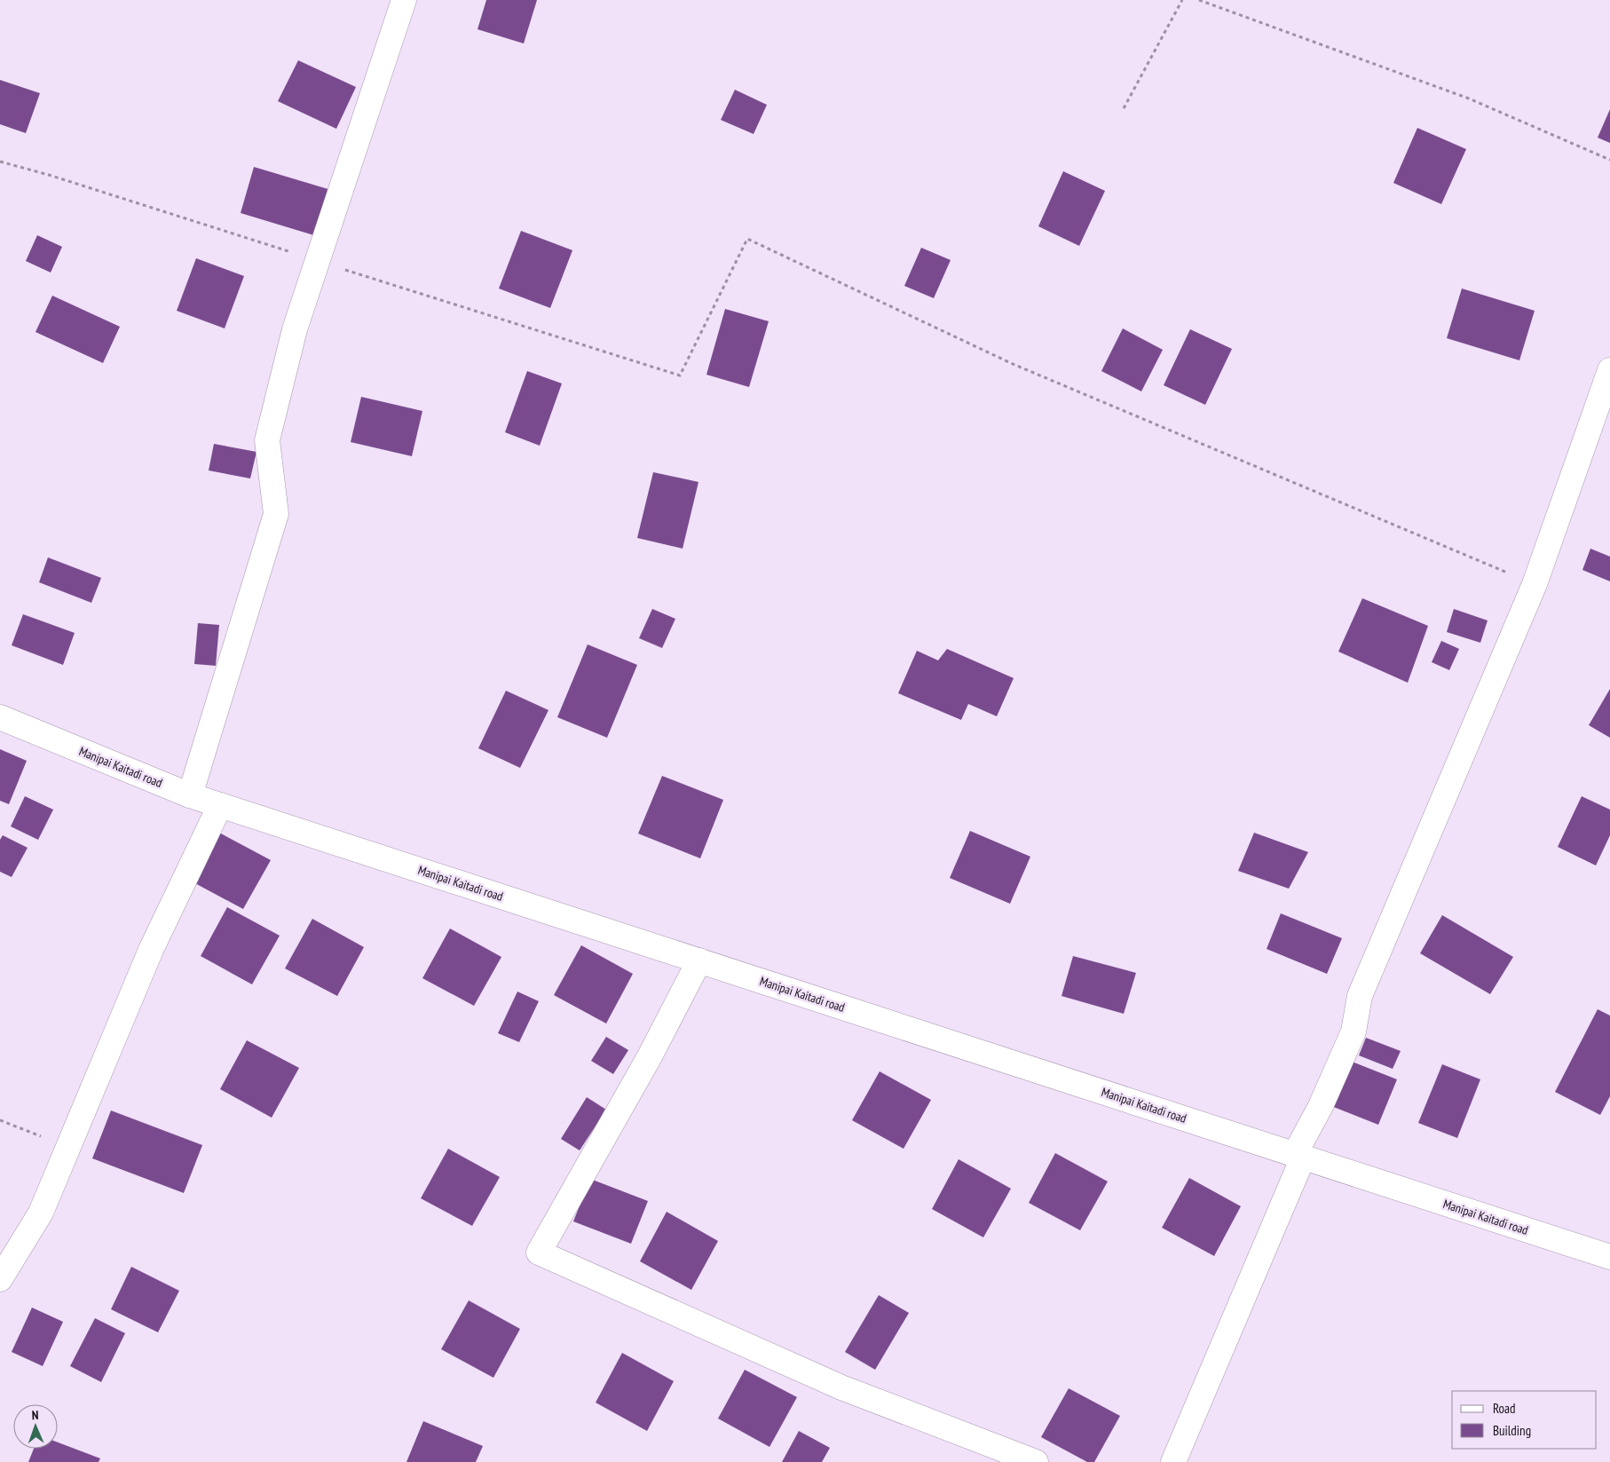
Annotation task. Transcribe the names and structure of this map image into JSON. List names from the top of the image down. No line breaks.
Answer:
{"streets":{"street":["Manipai Kaitadi road"]},"legend":["Road","Building"],"north":"top"}
